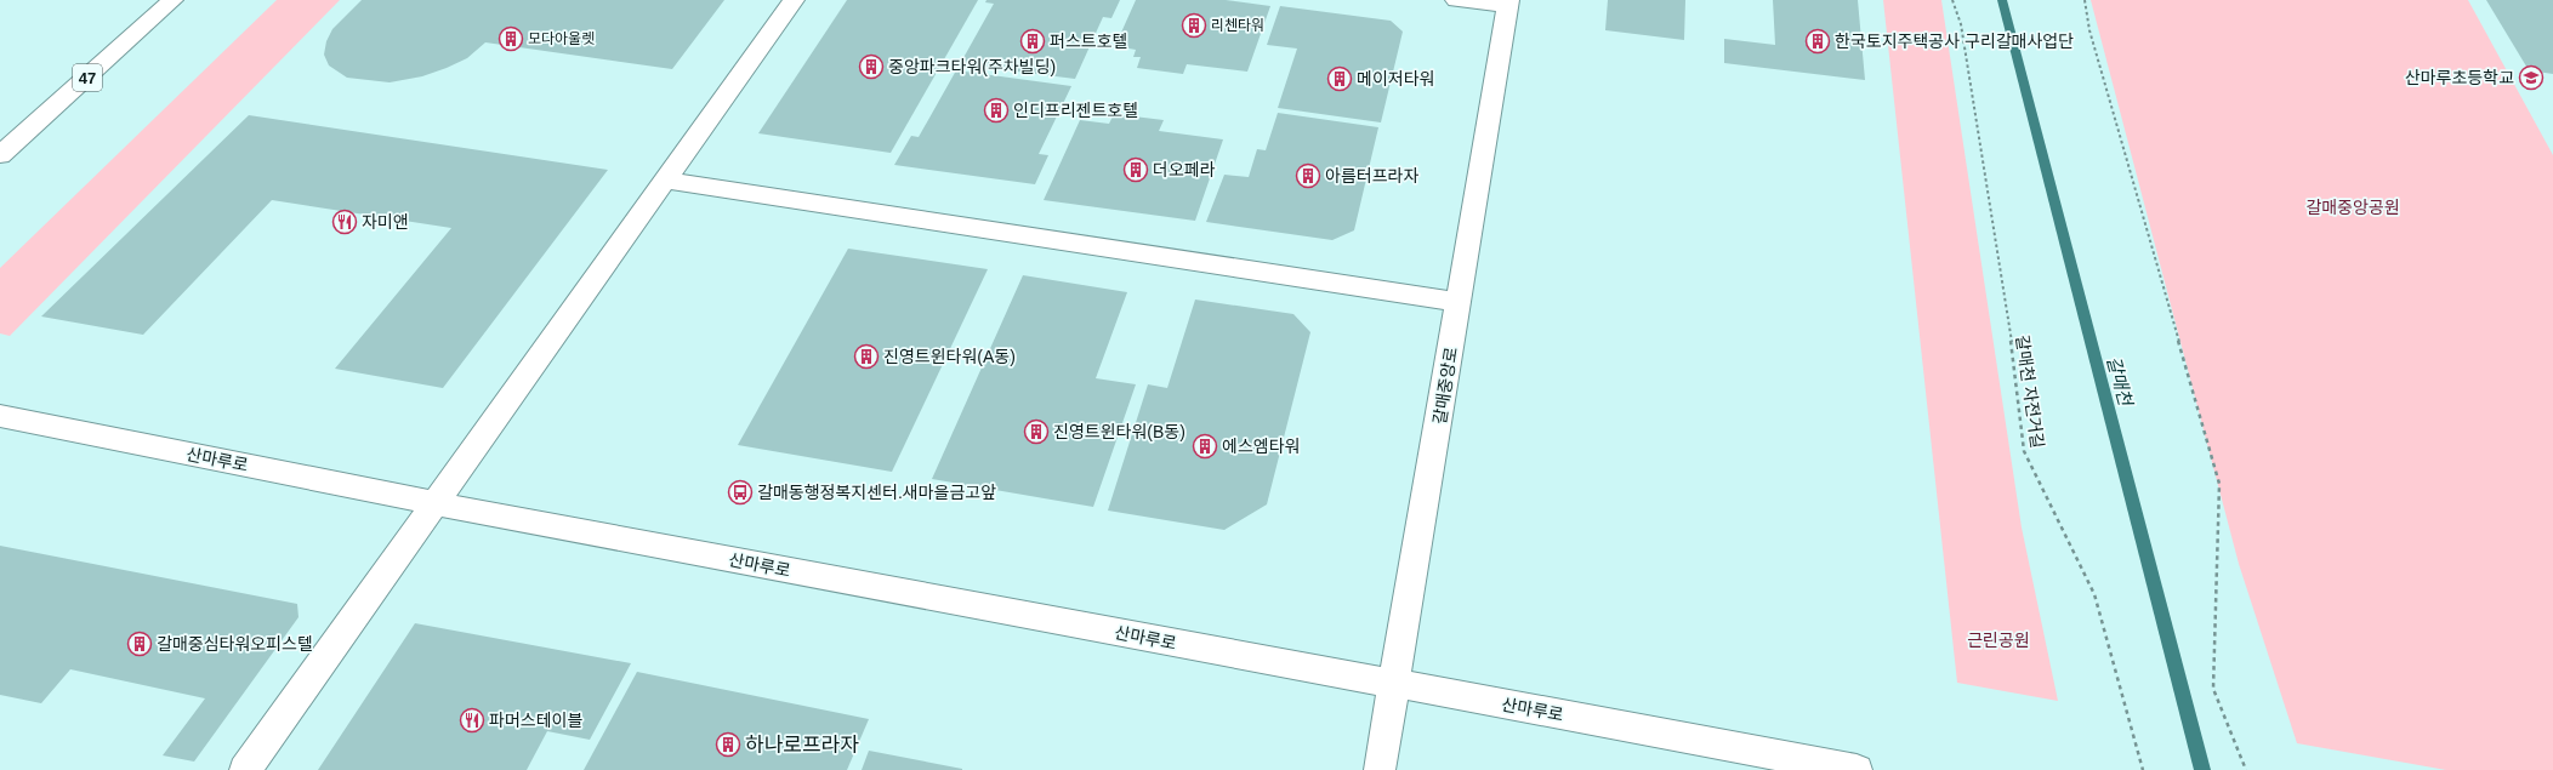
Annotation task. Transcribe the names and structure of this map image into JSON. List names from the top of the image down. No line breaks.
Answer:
{"streets":{"street":["47","갈매중앙로","산마루로"],"path":["갈매천 자전거길"]},"crossings":[["갈매중앙로","산마루로"]],"water":["갈매천"],"parks":["갈매중앙공원","근린공원"],"places":{"building":["리첸타워","모다아울렛","퍼스트호텔","한국토지주택공사 구리갈매사업단","중앙파크타워(주차빌딩)","메이저타워","인디프리젠트호텔","더오페라","아름터프라자","진영트윈타워(A동)","진영트윈타워(B동)","에스엠타워","갈매중심타워오피스텔","하나로프라자"],"school or university":["산마루초등학교"],"restaurant":["자미앤","파머스테이블"],"bus stop":["갈매동행정복지센터.새마을금고앞"]}}
